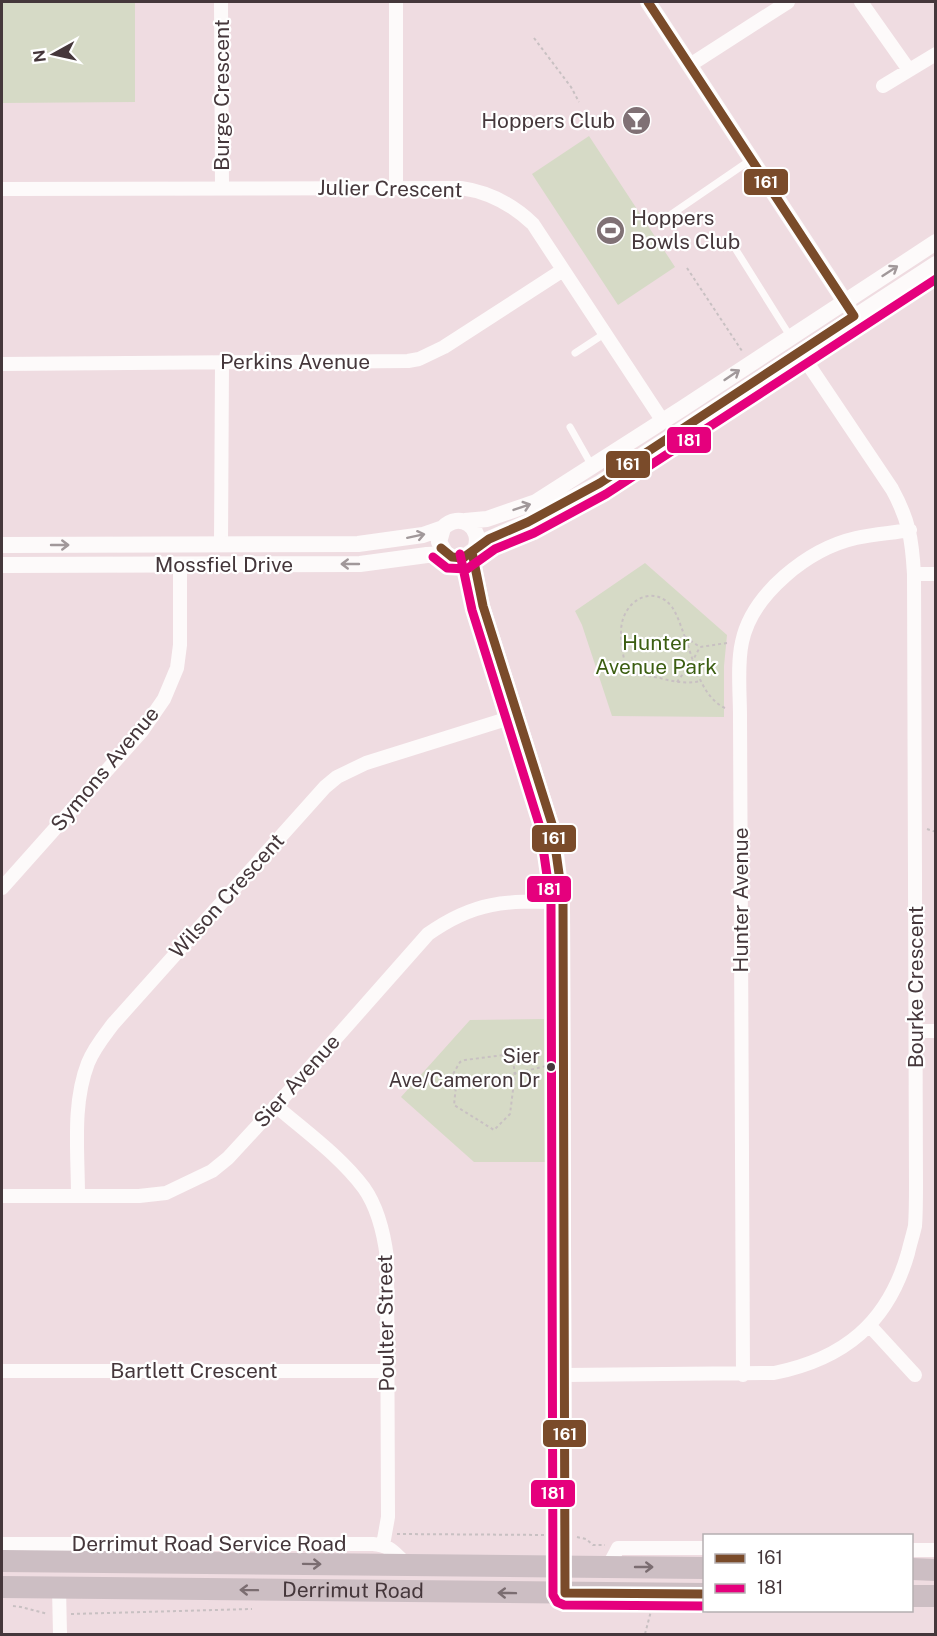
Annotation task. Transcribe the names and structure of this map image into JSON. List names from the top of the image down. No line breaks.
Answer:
{"streets":{"highway":["Derrimut Road"],"street":["Burge Crescent","Julier Crescent","Perkins Avenue","Mossfiel Drive","Symons Avenue","Wilson Crescent","Hunter Avenue","Bourke Crescent","Sier Avenue","Poulter Street","Bartlett Crescent","Derrimut Road Service Road"]},"crossings":[["Burge Crescent","Julier Crescent"],["Julier Crescent","Perkins Avenue"],["Mossfiel Drive","Symons Avenue"],["Wilson Crescent","Sier Avenue"],["Hunter Avenue","Bourke Crescent"],["Sier Avenue","Poulter Street"],["Poulter Street","Bartlett Crescent"],["Poulter Street","Derrimut Road Service Road"]],"parks":["Hunter Avenue Park"],"places":{"bar":["Hoppers Club"],"sports":["Hoppers Bowls Club"],"other":["Sier Ave/Cameron Dr"]},"lines":["transit line 161","transit line 181"],"legend":["161","181"],"north":"left"}
